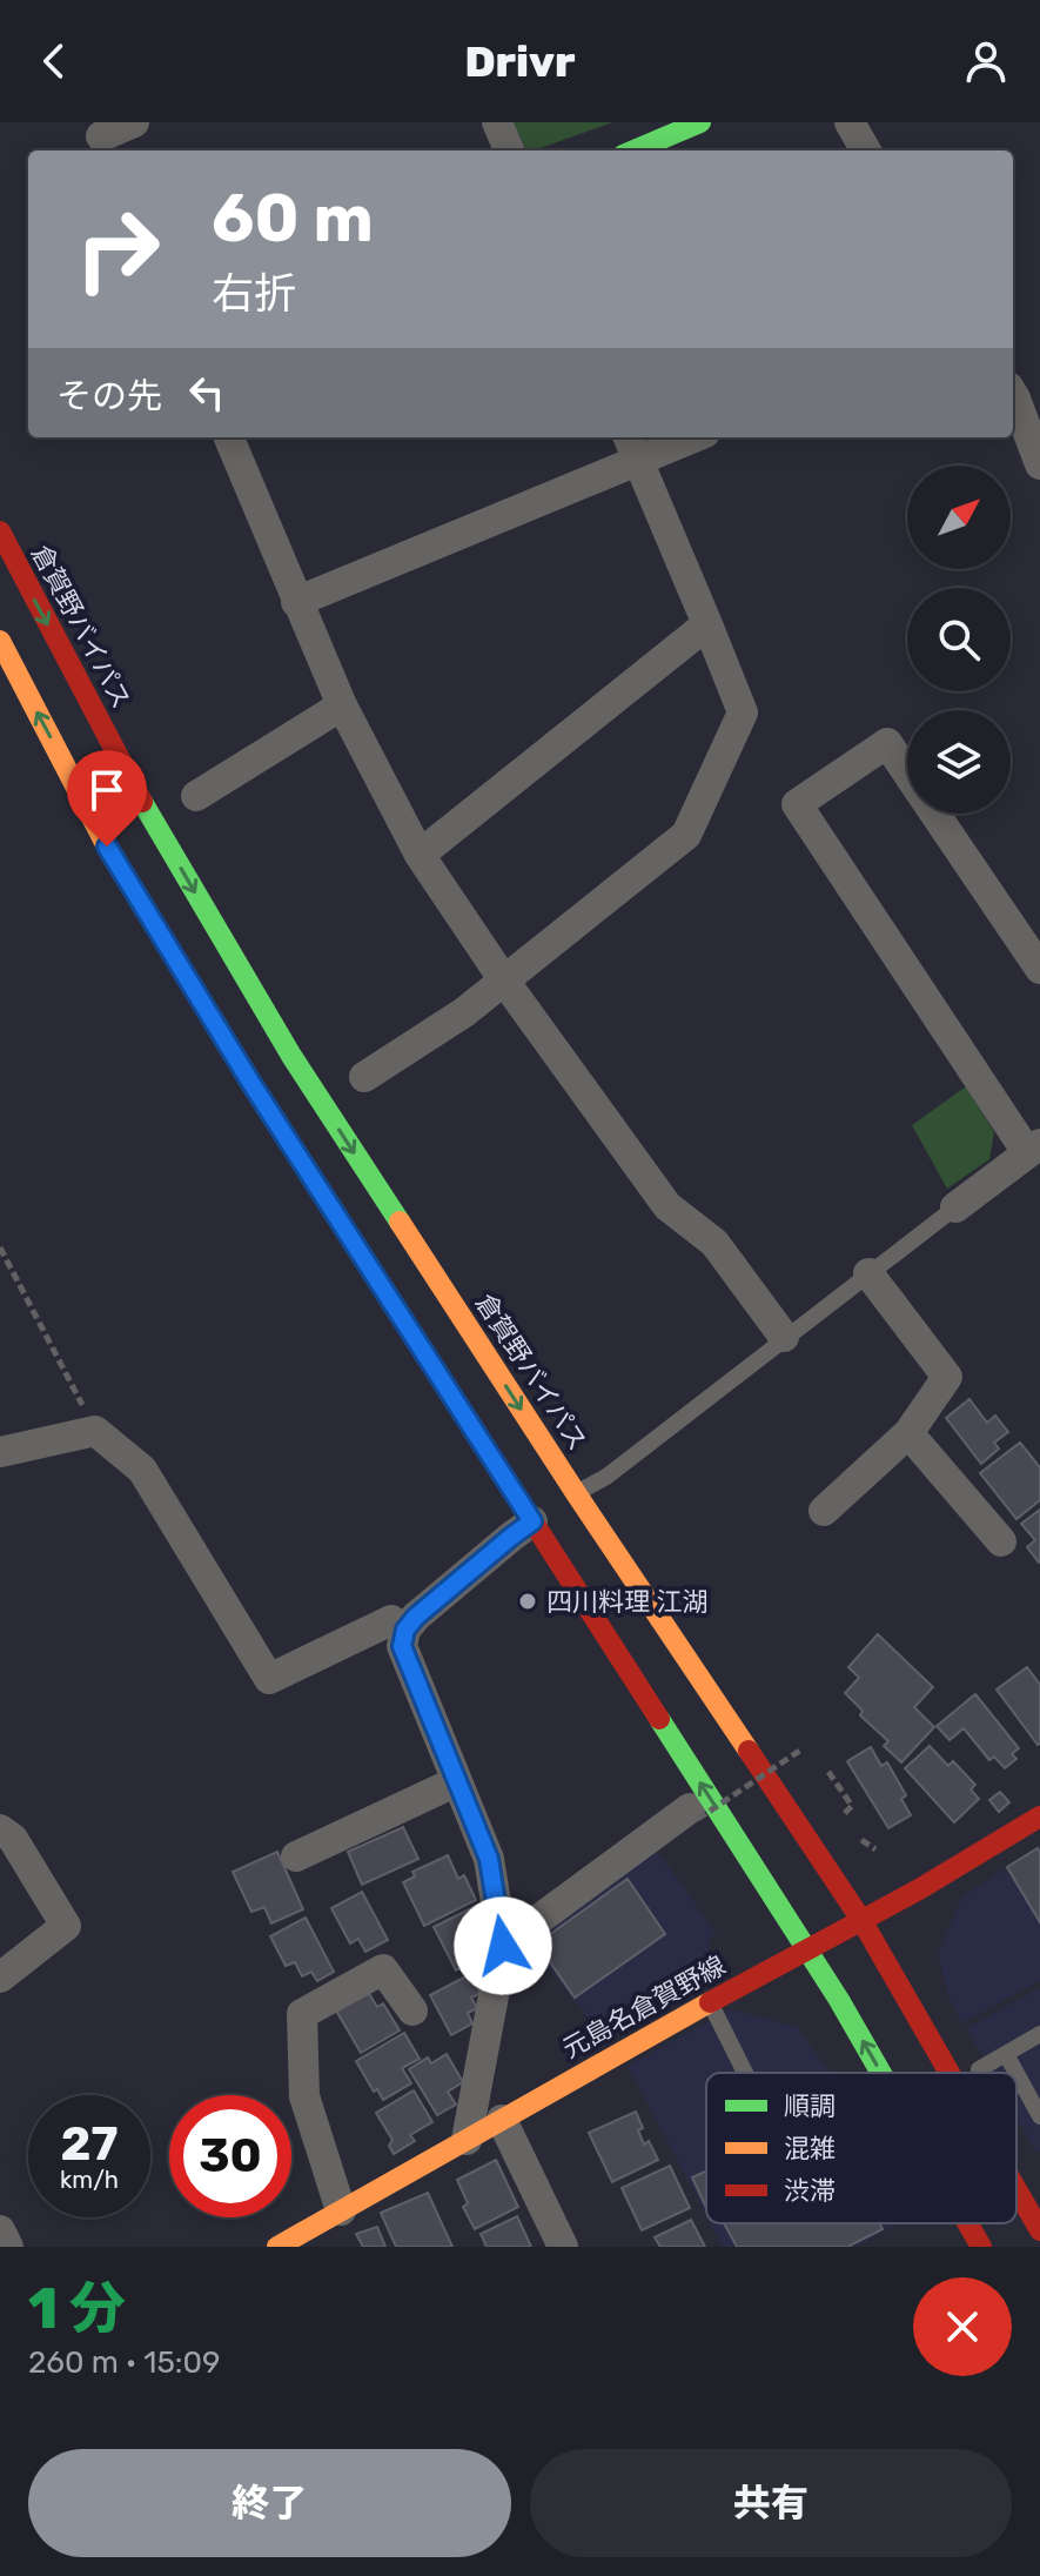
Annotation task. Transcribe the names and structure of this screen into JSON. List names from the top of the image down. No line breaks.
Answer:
{"streets":{"main road":["倉賀野バイパス","元島名倉賀野線"]},"crossings":[["倉賀野バイパス","元島名倉賀野線"]],"places":["四川料理 江湖"],"legend":["順調","混雑","渋滞"],"north":"top right","page":{"header":"Drivr","turn":["60 m","右折"],"then":"その先","speed":"27 km/h","limit":"30","heading":["1 分","260 m · 15:09"],"buttons":["終了","共有"]}}
